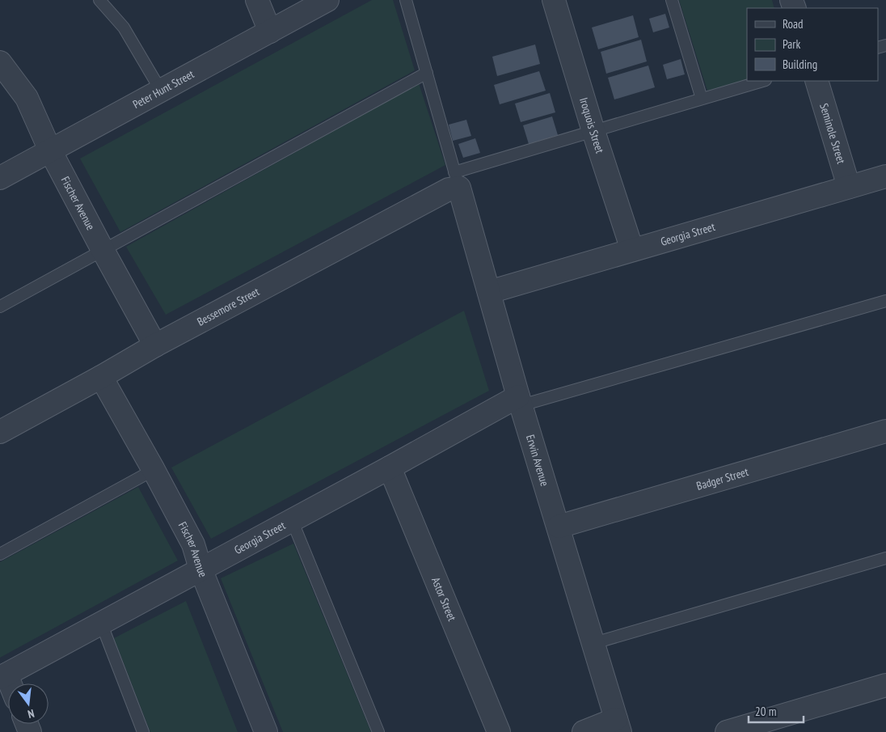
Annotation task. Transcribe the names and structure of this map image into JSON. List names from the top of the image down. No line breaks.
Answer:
{"streets":{"street":["Peter Hunt Street","Iroquois Street","Seminole Street","Fischer Avenue","Georgia Street","Bessemore Street","Erwin Avenue","Badger Street","Astor Street"]},"crossings":[["Peter Hunt Street","Fischer Avenue"],["Iroquois Street","Georgia Street"],["Seminole Street","Georgia Street"],["Fischer Avenue","Georgia Street"],["Fischer Avenue","Bessemore Street"],["Georgia Street","Erwin Avenue"],["Georgia Street","Astor Street"],["Bessemore Street","Erwin Avenue"],["Erwin Avenue","Badger Street"]],"legend":["Road","Park","Building"],"scale_bar":"20 m","north":"bottom"}
